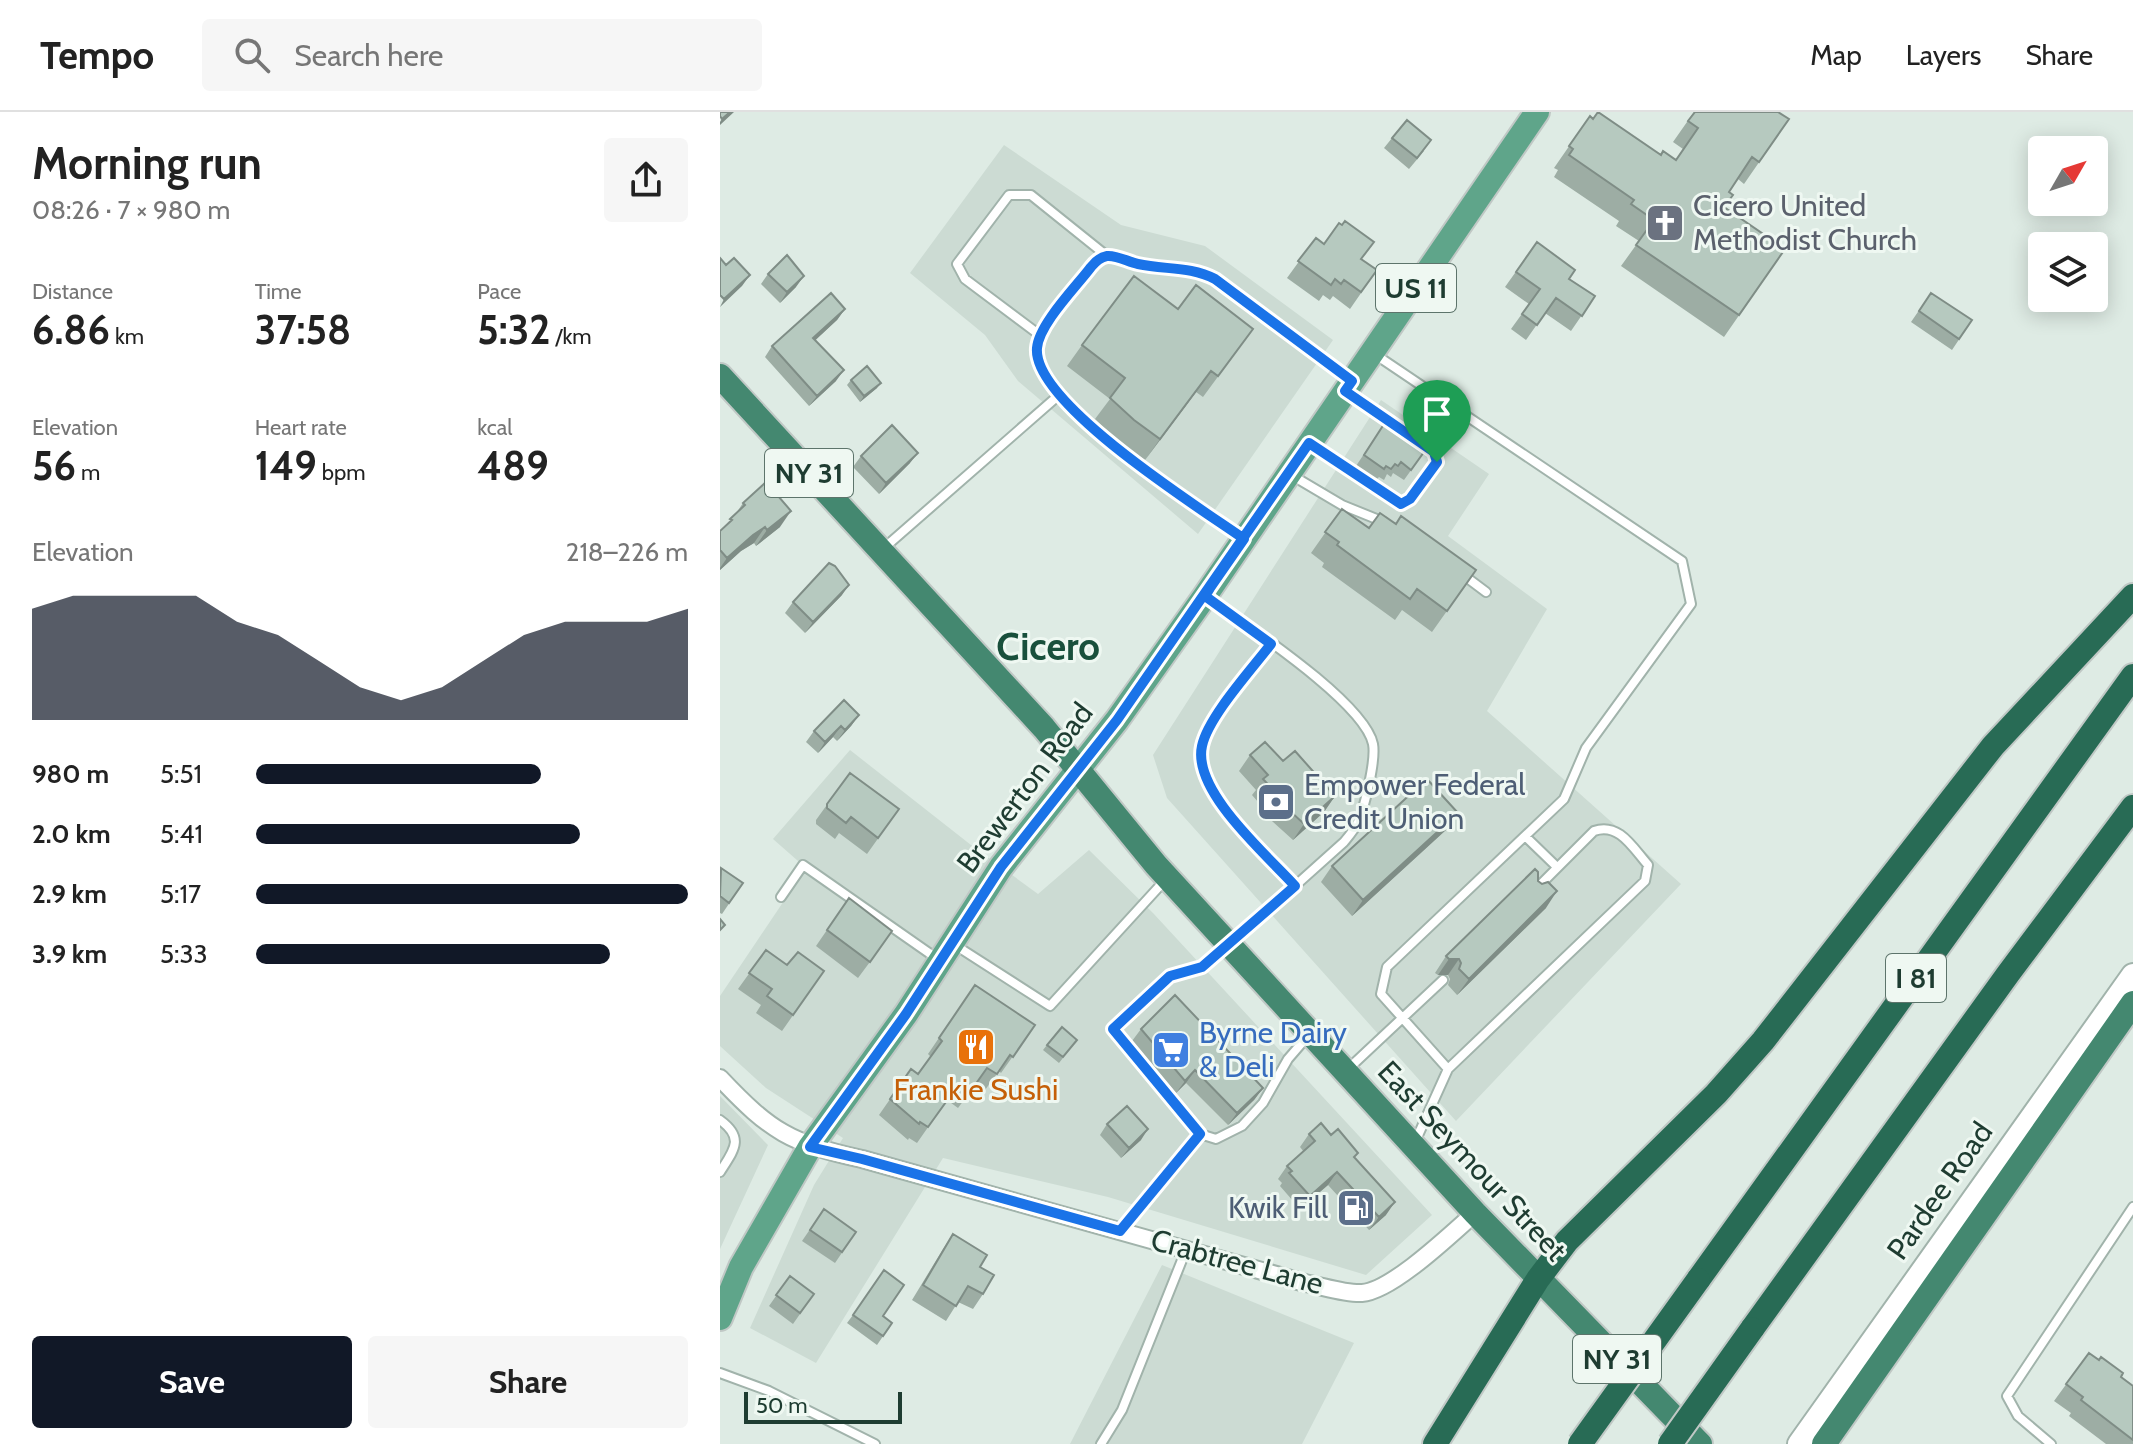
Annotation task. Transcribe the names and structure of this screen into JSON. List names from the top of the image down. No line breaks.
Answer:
{"streets":{"highway":["NY 31","I 81","East Seymour Street","Pardee Road"],"main road":["US 11","Brewerton Road"],"street":["Crabtree Lane"]},"crossings":[["NY 31","Brewerton Road"],["NY 31","East Seymour Street"],["Brewerton Road","East Seymour Street"],["Brewerton Road","Crabtree Lane"],["East Seymour Street","Crabtree Lane"]],"districts":["Cicero"],"places":{"church":["Cicero United Methodist Church"],"bank":["Empower Federal Credit Union"],"restaurant":["Frankie Sushi"],"supermarket":["Byrne Dairy & Deli"],"fuel station":["Kwik Fill"]},"scale_bar":"50 m","north":"top right","page":{"header":"Tempo","search":"Search here","nav":["Map","Layers","Share"],"heading":["Morning run","08:26 · 7 × 980 m"],"stats":[["Distance","6.86 km"],["Time","37:58"],["Pace","5:32 /km"],["Elevation","56 m"],["Heart rate","149 bpm"],["kcal","489"]],"chart":["Elevation","218–226 m"],"list":[{"name":"980 m","note":"5:51"},{"name":"2.0 km","note":"5:41"},{"name":"2.9 km","note":"5:17"},{"name":"3.9 km","note":"5:33"}],"buttons":["Save","Share"],"scale":"50 m"}}
